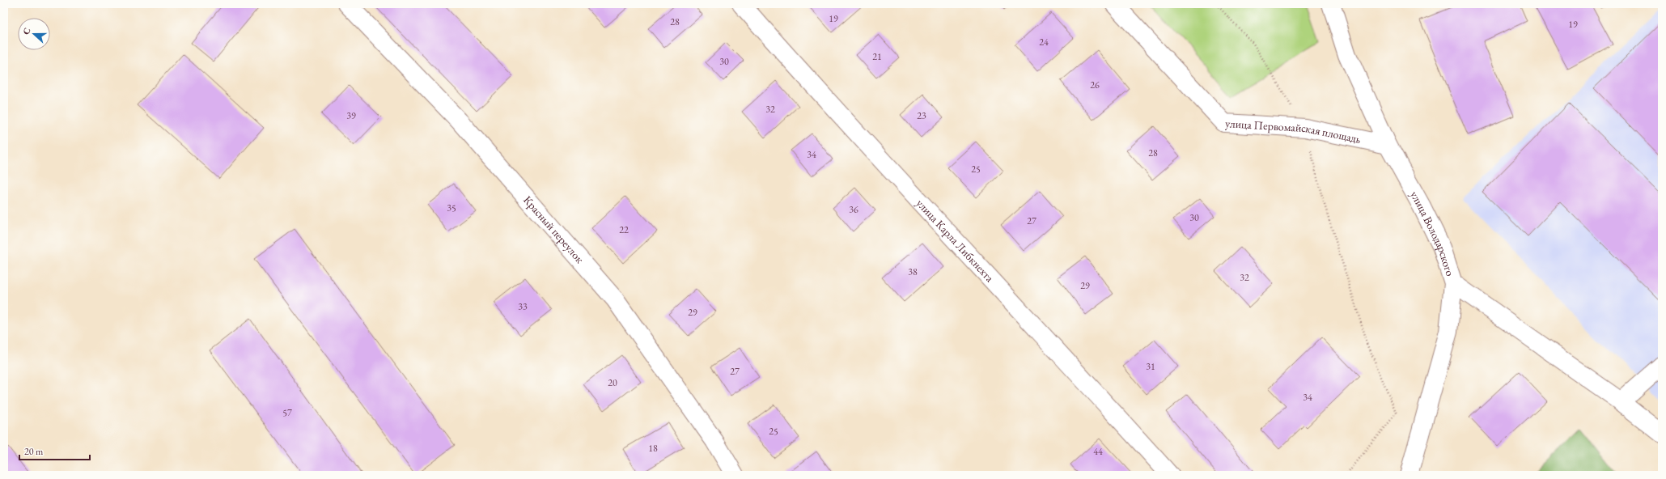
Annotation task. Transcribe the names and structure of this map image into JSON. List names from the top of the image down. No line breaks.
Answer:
{"streets":{"street":["улица Первомайская площадь","Красный переулок","улица Володарского","улица Карла Либкнехта"]},"crossings":[["улица Первомайская площадь","улица Володарского"]],"house_numbers":["19","28","19","24","21","30","26","32","39","23","28","34","25","35","36","30","27","22","38","32","29","33","29","31","27","20","34","57","25","18","44"],"scale_bar":"20 m","north":"left"}
